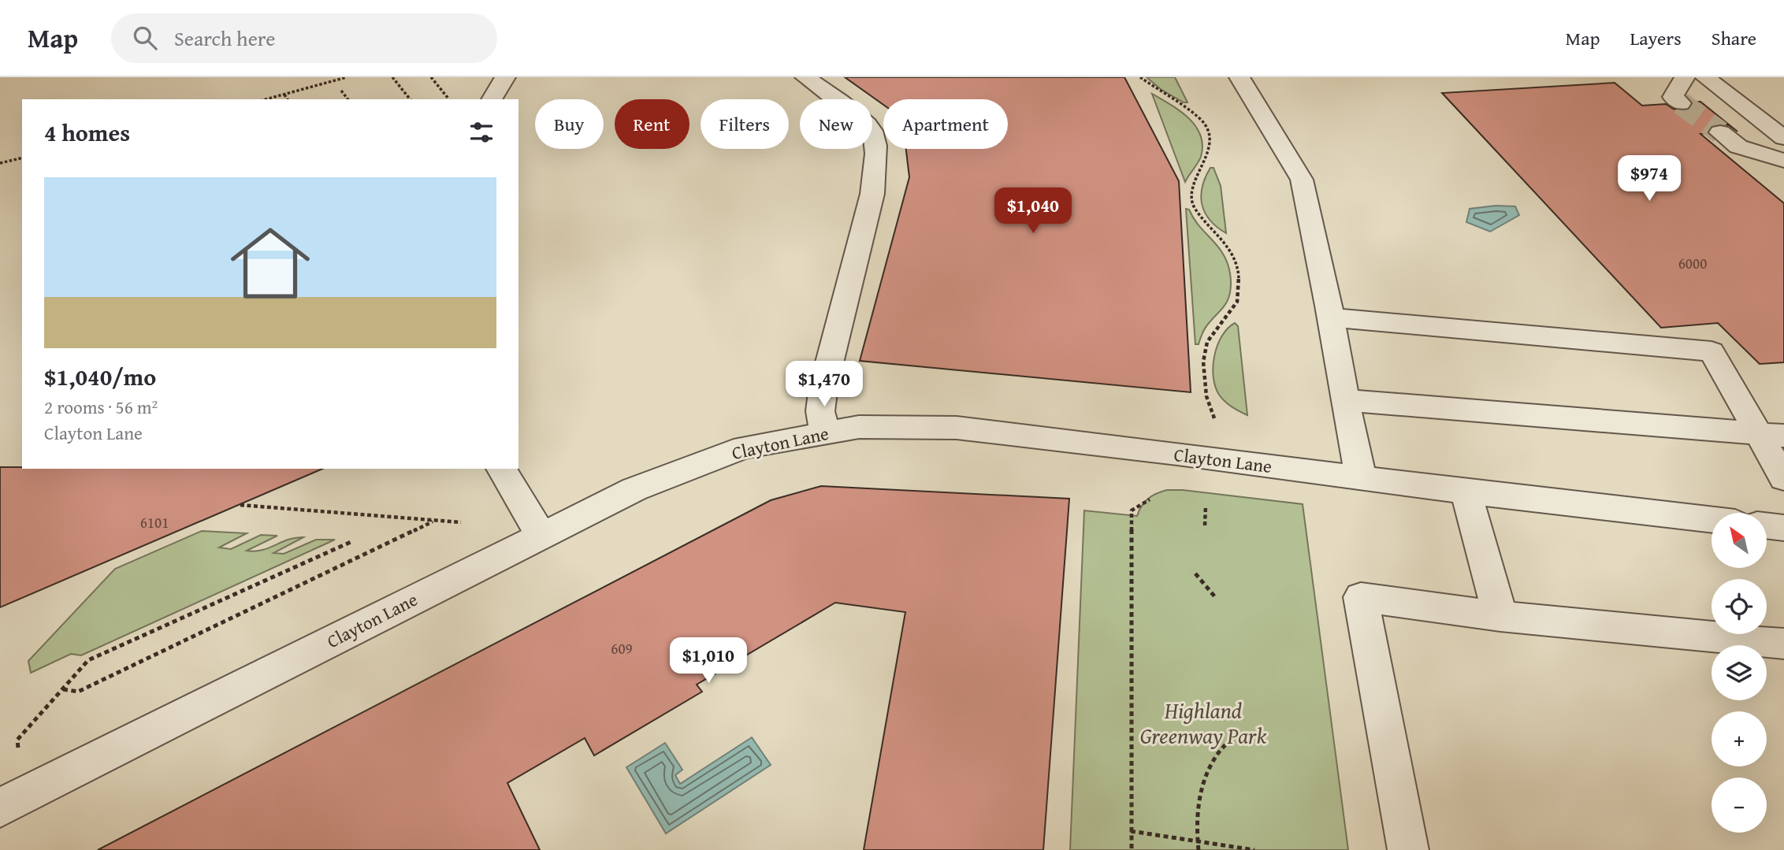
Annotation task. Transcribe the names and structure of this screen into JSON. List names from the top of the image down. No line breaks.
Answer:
{"streets":{"street":["Clayton Lane"]},"parks":["Highland Greenway Park"],"house_numbers":["6000","6101","609"],"north":"top left","page":{"header":"Map","search":"Search here","nav":["Map","Layers","Share"],"chip":["Buy","Rent","Filters","New","Apartment"],"heading":"4 homes","price":["$974","$1,040","$1,470","$1,010"],"list":[{"name":"$1,040/mo","note":"2 rooms · 56 m² · Clayton Lane"}],"map_buttons":["+","−"]}}
